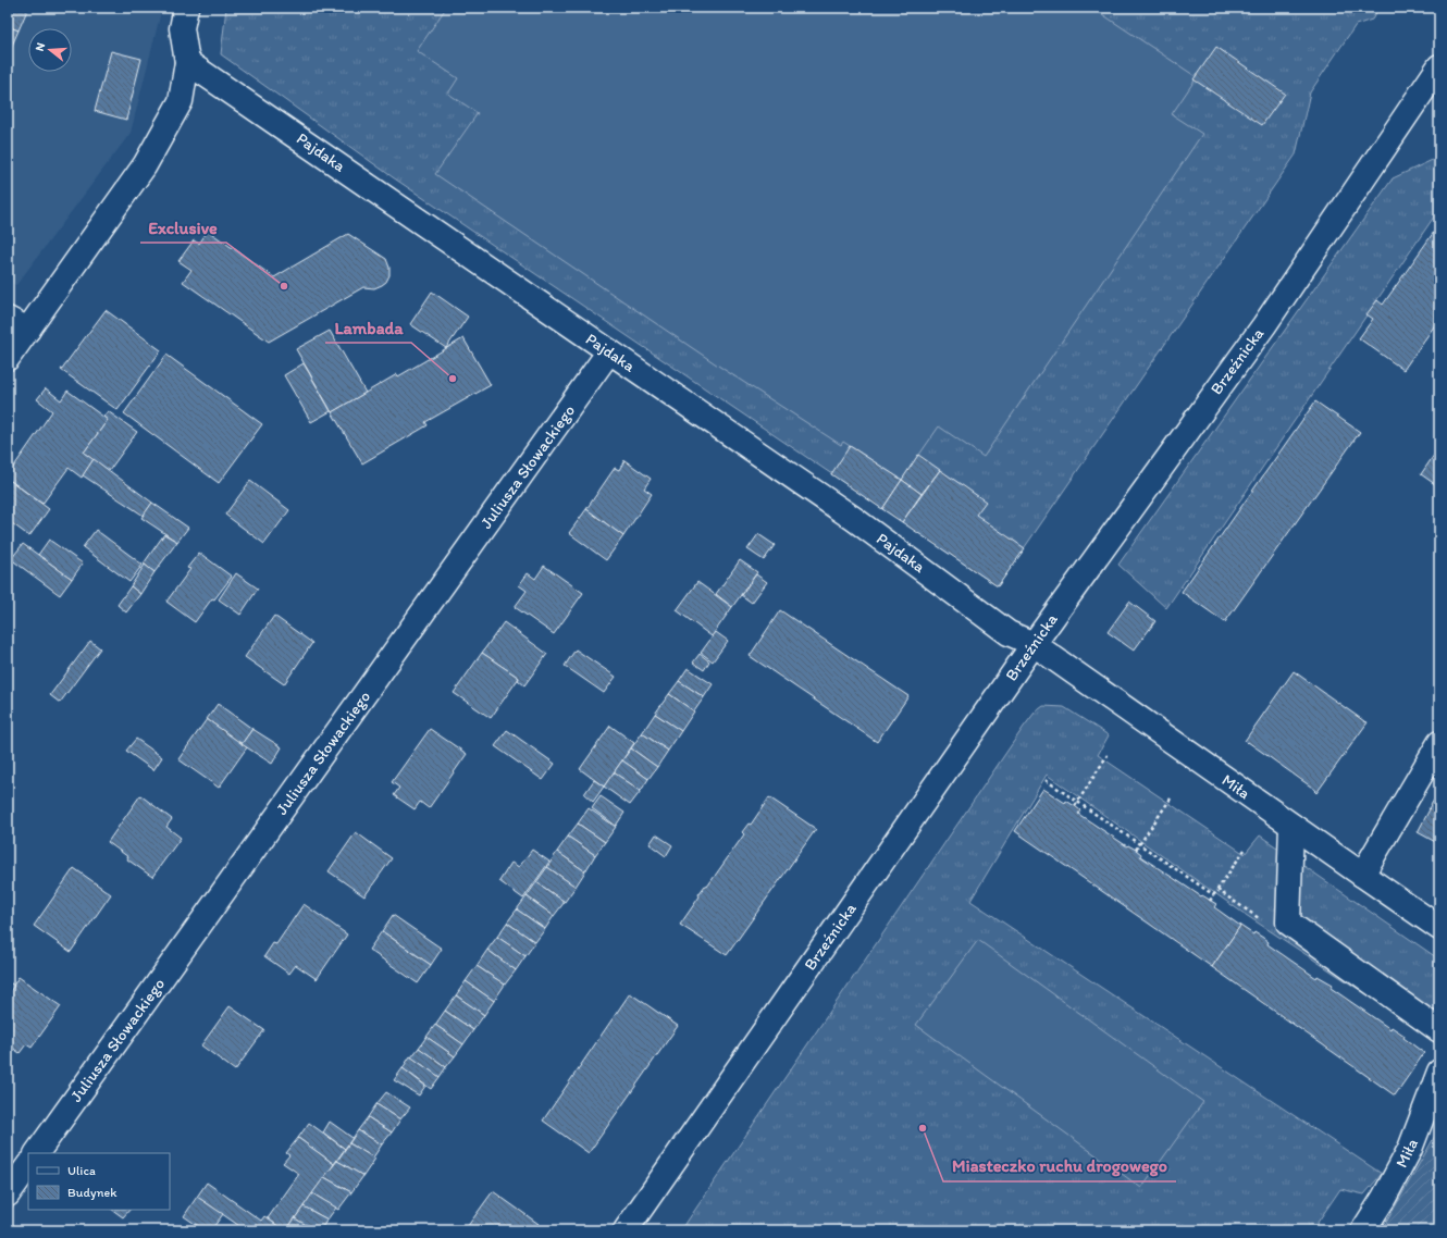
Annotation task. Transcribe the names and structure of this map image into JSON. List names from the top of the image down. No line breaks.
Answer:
{"streets":{"street":["Pajdaka","Brzeźnicka","Juliusza Słowackiego","Miła"]},"crossings":[["Pajdaka","Brzeźnicka"],["Pajdaka","Juliusza Słowackiego"],["Pajdaka","Miła"],["Brzeźnicka","Miła"]],"places":["Exclusive","Lambada","Miasteczko ruchu drogowego"],"legend":["Ulica","Budynek"],"north":"left"}
